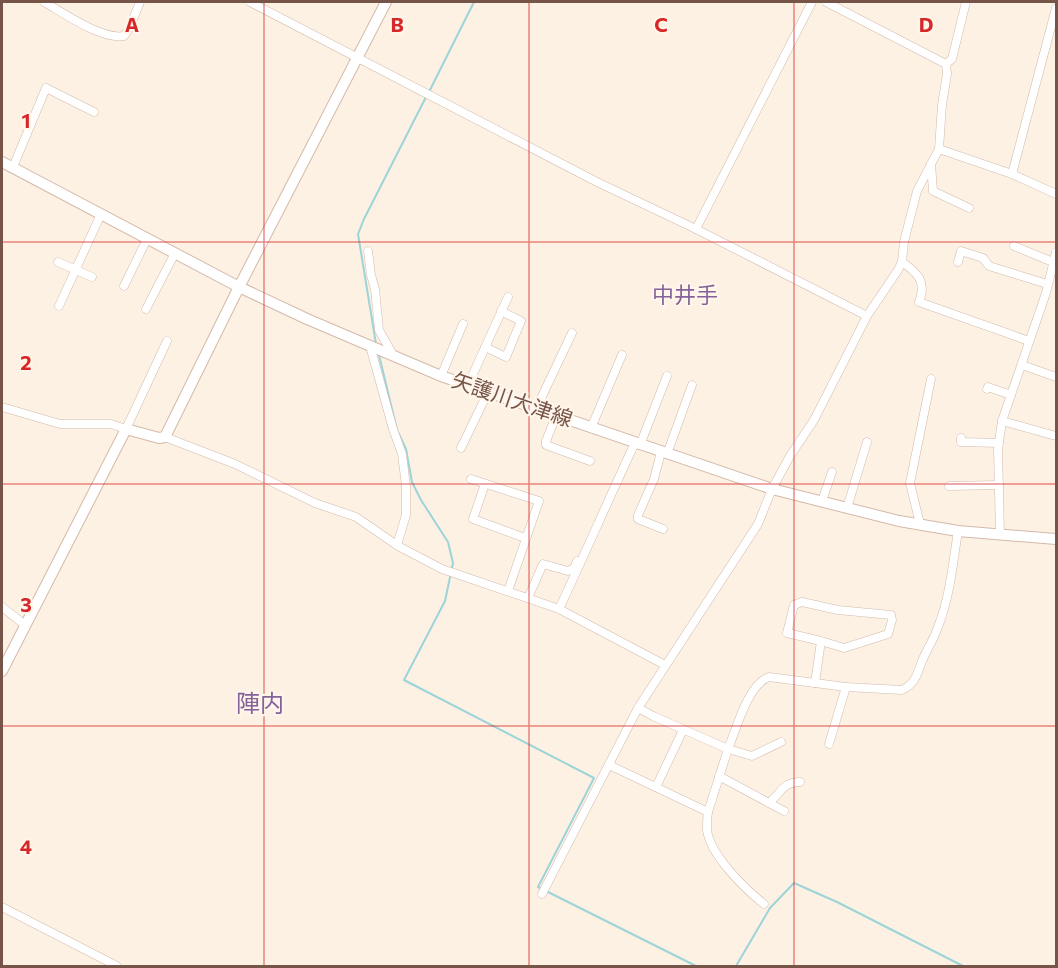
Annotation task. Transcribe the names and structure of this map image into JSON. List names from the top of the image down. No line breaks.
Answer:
{"streets":{"main road":["矢護川大津線"]},"districts":["中井手","陣内"],"grid":{"columns":["A","B","C","D"],"rows":["1","2","3","4"]}}
